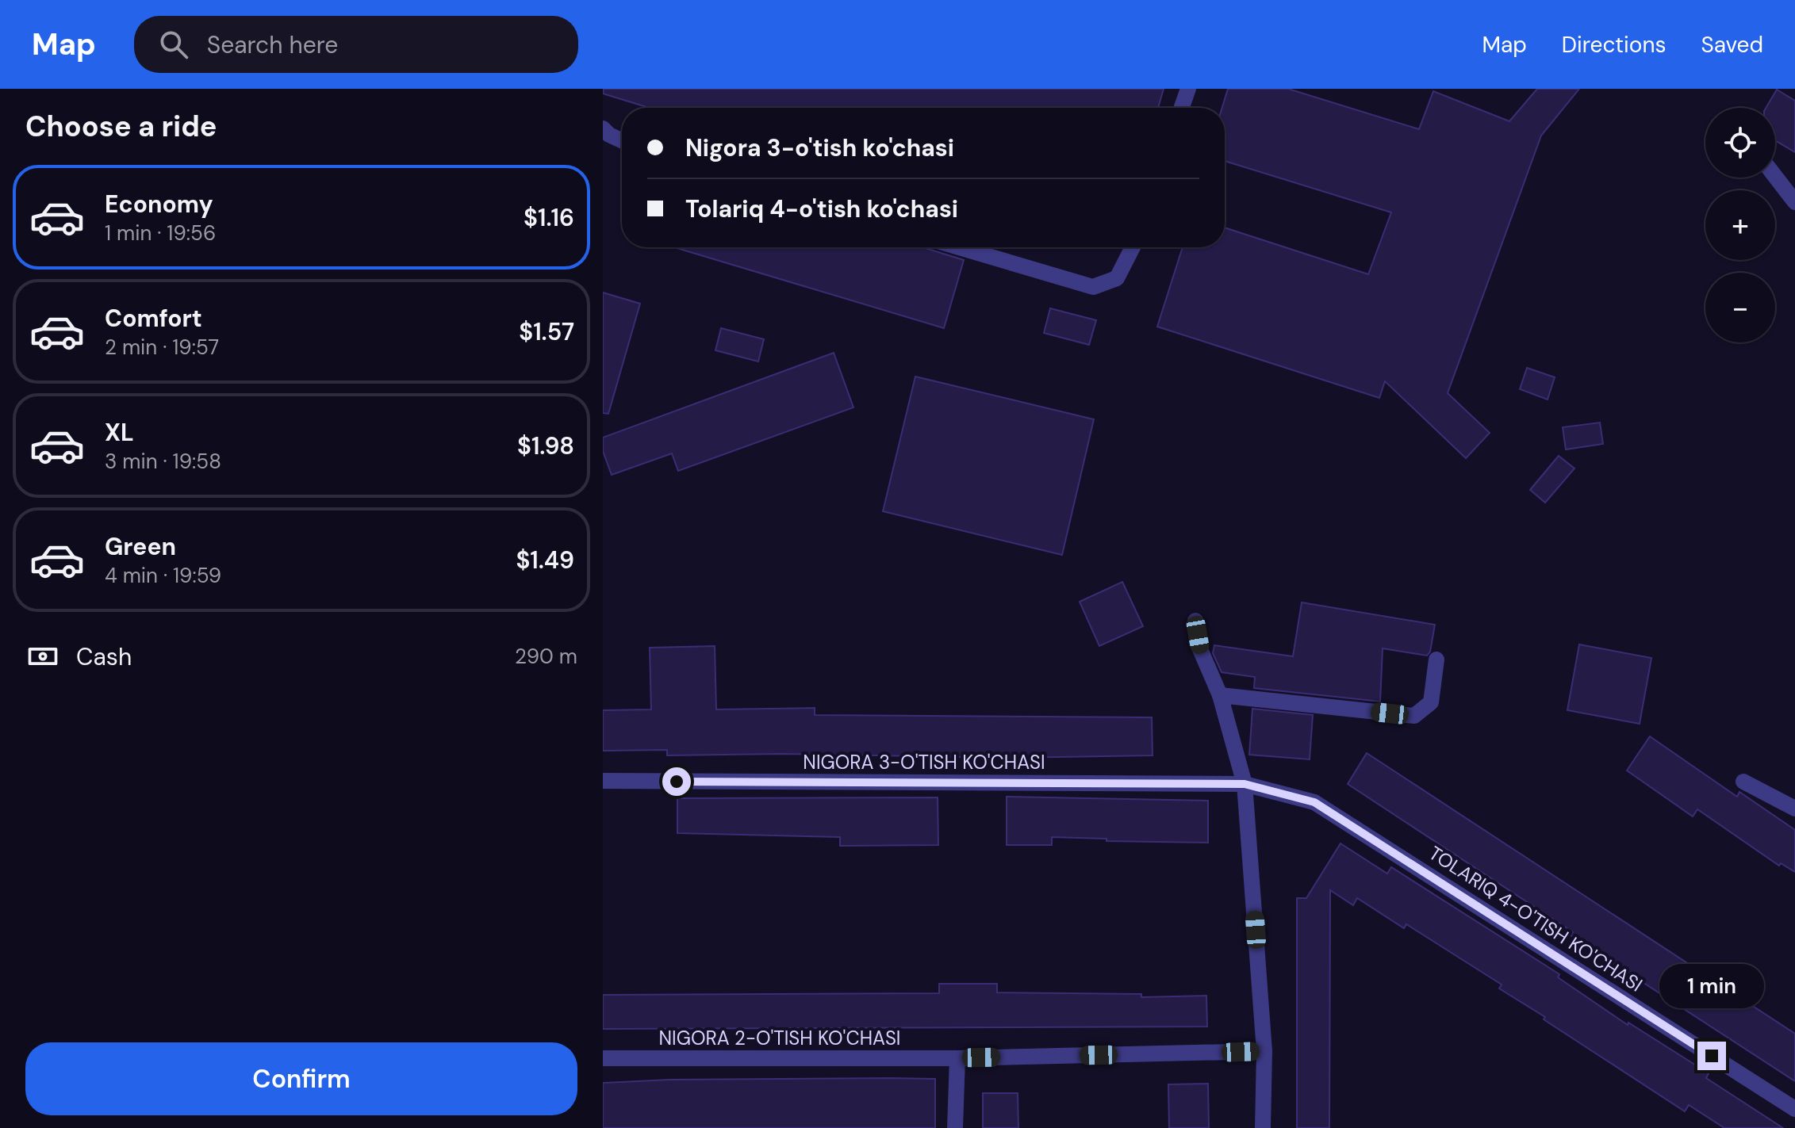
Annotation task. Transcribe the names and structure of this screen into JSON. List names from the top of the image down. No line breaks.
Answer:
{"streets":{"street":["NIGORA 3-O'TISH KO'CHASI","TOLARIQ 4-O'TISH KO'CHASI","NIGORA 2-O'TISH KO'CHASI"]},"crossings":[["NIGORA 3-O'TISH KO'CHASI","TOLARIQ 4-O'TISH KO'CHASI"]],"page":{"header":"Map","search":"Search here","nav":["Map","Directions","Saved"],"heading":"Choose a ride","map_buttons":["+","−"],"banner":["Nigora 3-o'tish ko'chasi","Tolariq 4-o'tish ko'chasi"],"list":[{"name":"Economy","note":"1 min · 19:56","value":"$1.16"},{"name":"Comfort","note":"2 min · 19:57","value":"$1.57"},{"name":"XL","note":"3 min · 19:58","value":"$1.98"},{"name":"Green","note":"4 min · 19:59","value":"$1.49"}],"pay":["Cash","290 m"],"bubble":"1 min","buttons":"Confirm"}}
